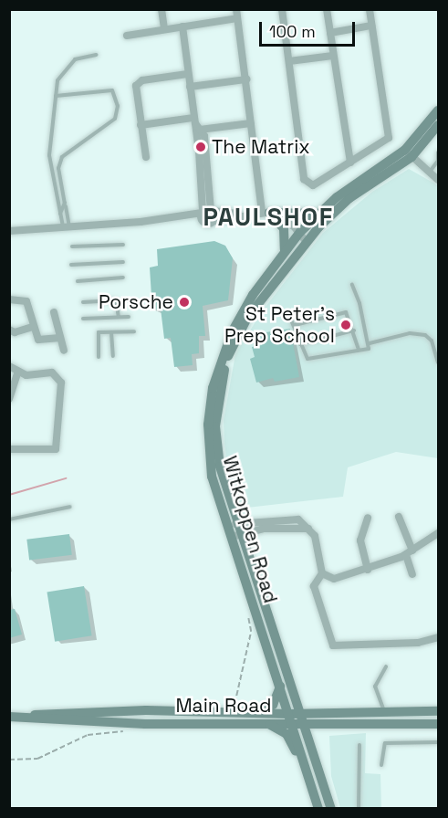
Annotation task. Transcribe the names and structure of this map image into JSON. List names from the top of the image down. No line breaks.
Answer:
{"streets":{"main road":["Witkoppen Road","Main Road"]},"crossings":[["Witkoppen Road","Main Road"]],"districts":["PAULSHOF"],"places":["The Matrix","Porsche","St Peter's Prep School"],"scale_bar":"100 m"}
